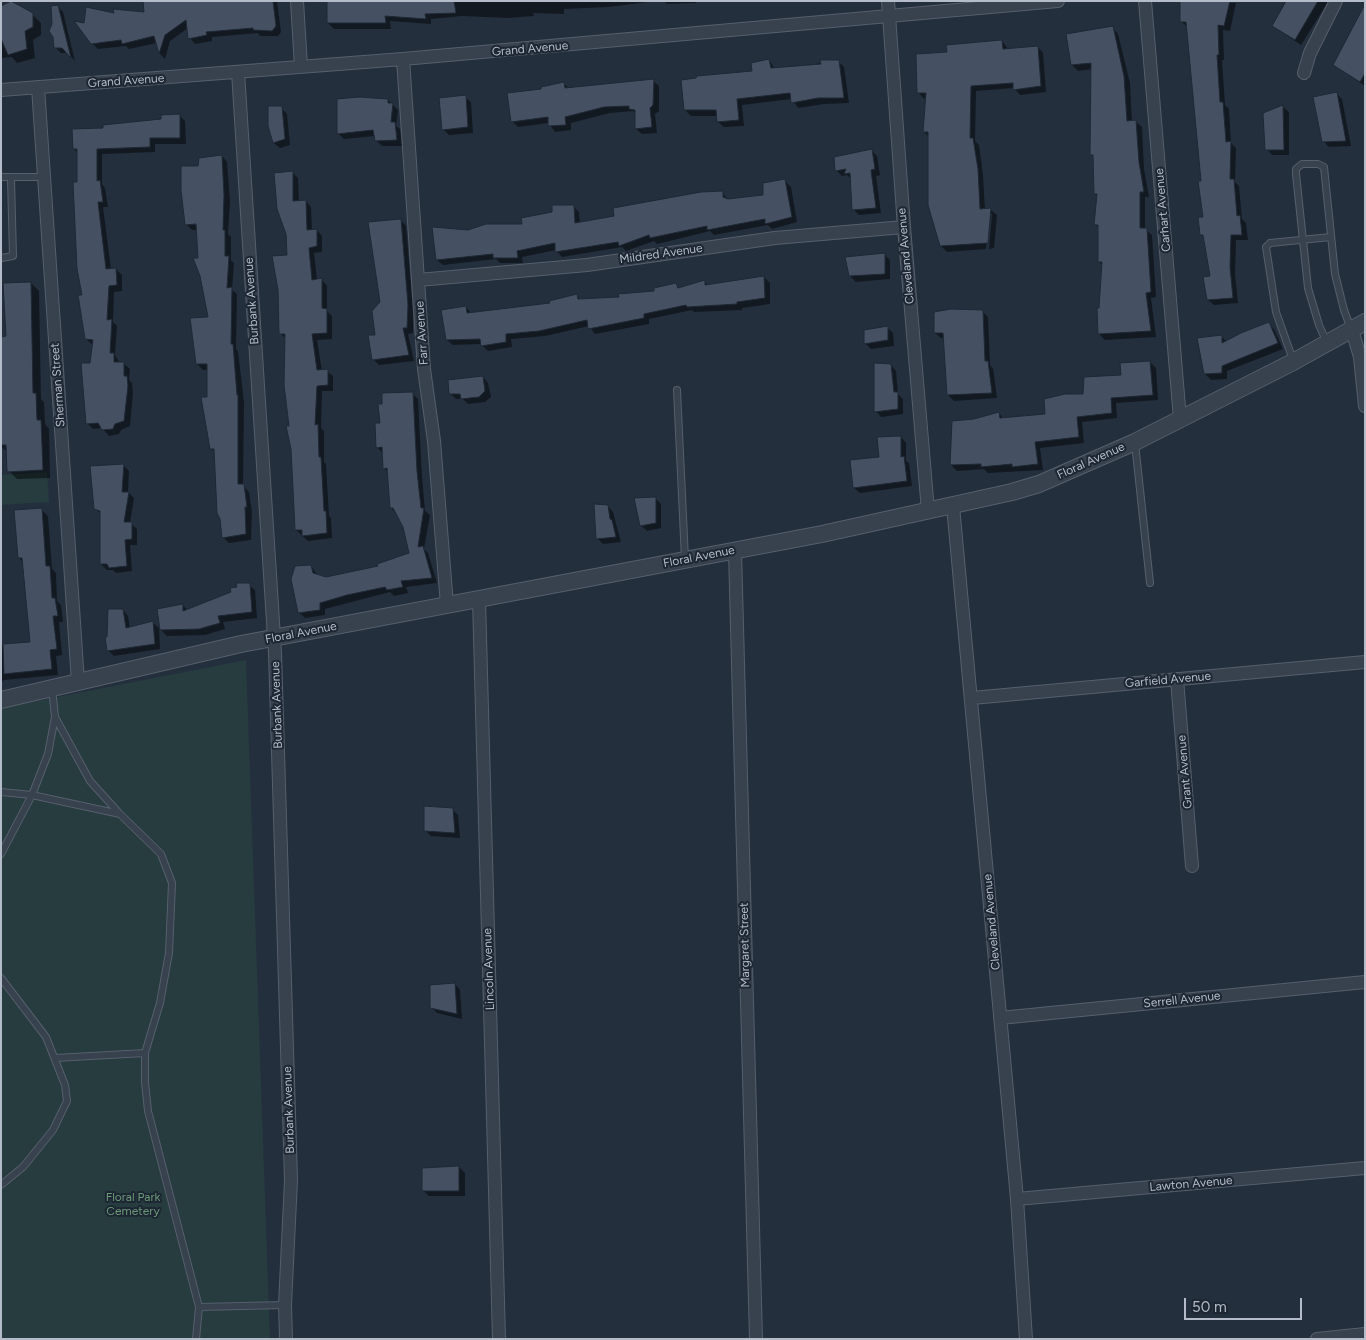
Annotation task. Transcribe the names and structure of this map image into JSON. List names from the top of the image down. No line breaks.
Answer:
{"streets":{"street":["Grand Avenue","Carhart Avenue","Mildred Avenue","Cleveland Avenue","Burbank Avenue","Farr Avenue","Sherman Street","Floral Avenue","Garfield Avenue","Grant Avenue","Margaret Street","Lincoln Avenue","Serrell Avenue","Lawton Avenue"]},"crossings":[["Grand Avenue","Cleveland Avenue"],["Grand Avenue","Burbank Avenue"],["Grand Avenue","Farr Avenue"],["Grand Avenue","Sherman Street"],["Carhart Avenue","Floral Avenue"],["Mildred Avenue","Cleveland Avenue"],["Mildred Avenue","Farr Avenue"],["Cleveland Avenue","Floral Avenue"],["Cleveland Avenue","Garfield Avenue"],["Cleveland Avenue","Serrell Avenue"],["Cleveland Avenue","Lawton Avenue"],["Burbank Avenue","Floral Avenue"],["Farr Avenue","Floral Avenue"],["Sherman Street","Floral Avenue"],["Floral Avenue","Margaret Street"],["Floral Avenue","Lincoln Avenue"],["Garfield Avenue","Grant Avenue"]],"parks":["Floral Park Cemetery"],"scale_bar":"50 m"}
